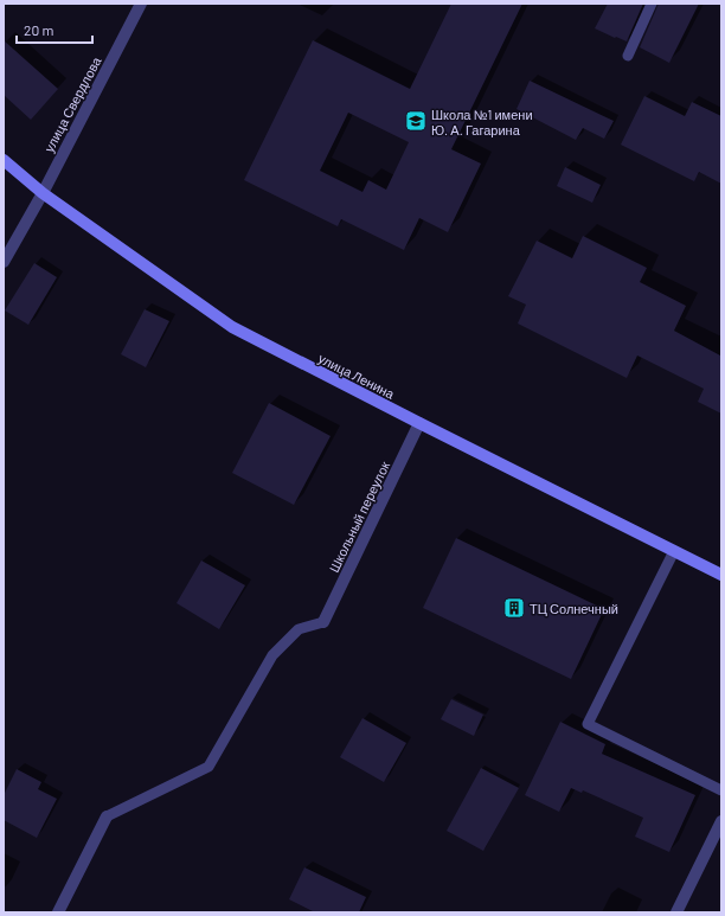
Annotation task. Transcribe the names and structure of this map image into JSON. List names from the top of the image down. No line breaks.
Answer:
{"streets":{"main road":["улица Ленина"],"street":["улица Свердлова","Школьный переулок"]},"crossings":[["улица Свердлова","улица Ленина"],["улица Ленина","Школьный переулок"]],"places":{"school or university":["Школа №1 имени Ю. А. Гагарина"],"building":["ТЦ Солнечный"]},"scale_bar":"20 m"}
